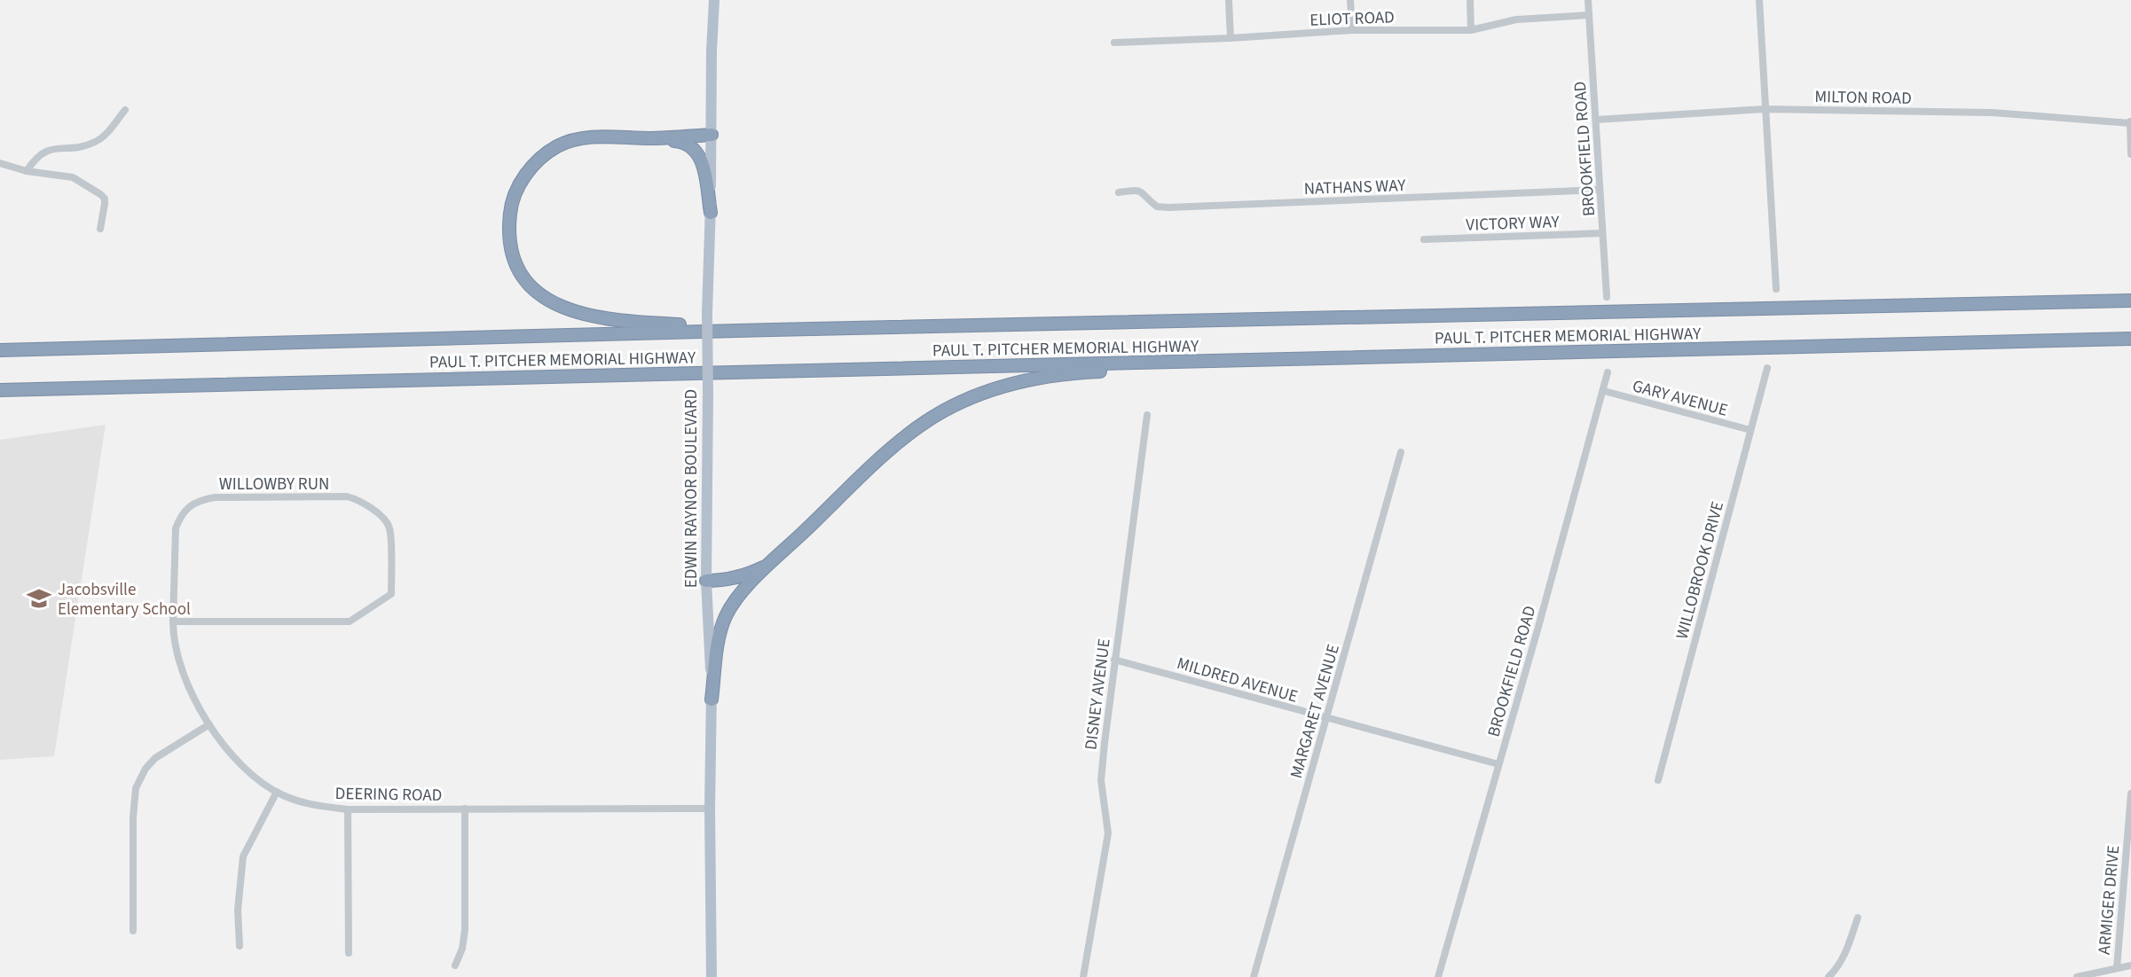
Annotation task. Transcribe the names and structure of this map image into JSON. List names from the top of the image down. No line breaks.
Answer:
{"streets":{"highway":["PAUL T. PITCHER MEMORIAL HIGHWAY"],"main road":["EDWIN RAYNOR BOULEVARD"],"street":["ELIOT ROAD","MILTON ROAD","BROOKFIELD ROAD","NATHANS WAY","VICTORY WAY","GARY AVENUE","WILLOWBY RUN","WILLOBROOK DRIVE","MILDRED AVENUE","DISNEY AVENUE","MARGARET AVENUE","DEERING ROAD","ARMIGER DRIVE"]},"crossings":[["ELIOT ROAD","BROOKFIELD ROAD"],["MILTON ROAD","BROOKFIELD ROAD"],["BROOKFIELD ROAD","NATHANS WAY"],["BROOKFIELD ROAD","VICTORY WAY"],["BROOKFIELD ROAD","GARY AVENUE"],["BROOKFIELD ROAD","MILDRED AVENUE"],["GARY AVENUE","WILLOBROOK DRIVE"],["WILLOWBY RUN","DEERING ROAD"],["EDWIN RAYNOR BOULEVARD","DEERING ROAD"],["MILDRED AVENUE","DISNEY AVENUE"],["MILDRED AVENUE","MARGARET AVENUE"]],"places":{"school or university":["Jacobsville Elementary School"]}}
